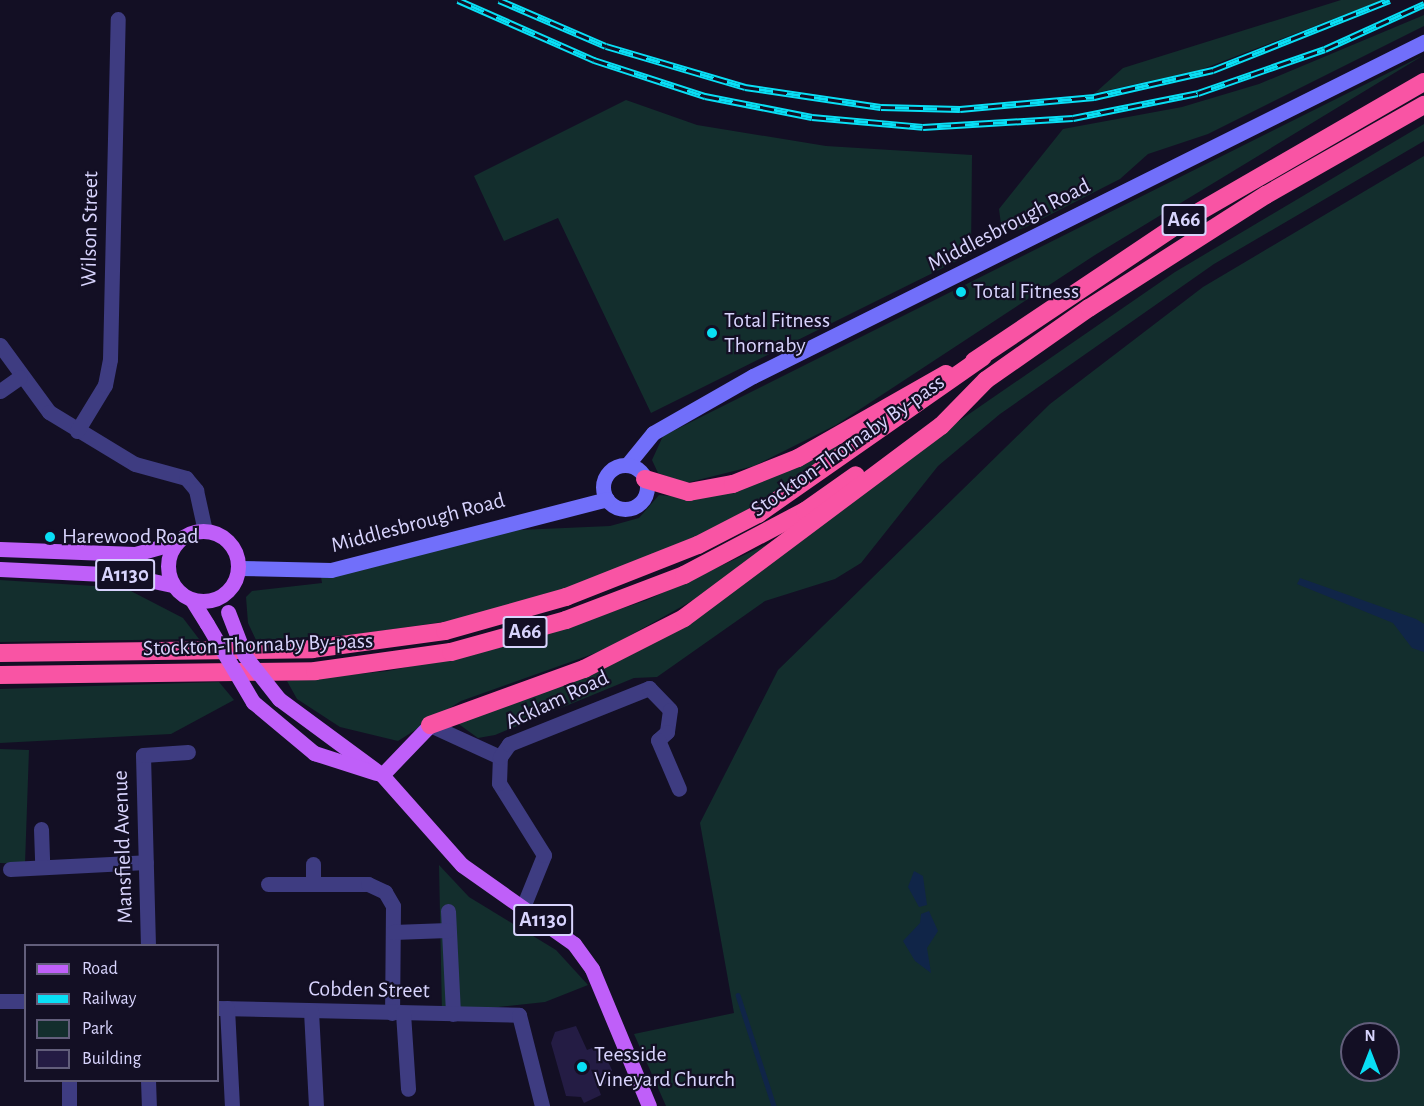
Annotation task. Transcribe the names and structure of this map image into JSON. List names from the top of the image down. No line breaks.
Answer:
{"streets":{"highway":["A66","Stockton-Thornaby By-pass"],"main road":["Middlesbrough Road","A1130"],"street":["Wilson Street","Acklam Road","Mansfield Avenue","Cobden Street"]},"crossings":[["A66","Middlesbrough Road"],["A66","Stockton-Thornaby By-pass"],["Middlesbrough Road","A1130"],["A1130","Acklam Road"]],"places":["Total Fitness","Total Fitness Thornaby","Harewood Road","Teesside Vineyard Church"],"legend":["Road","Railway","Park","Building"],"north":"top"}
